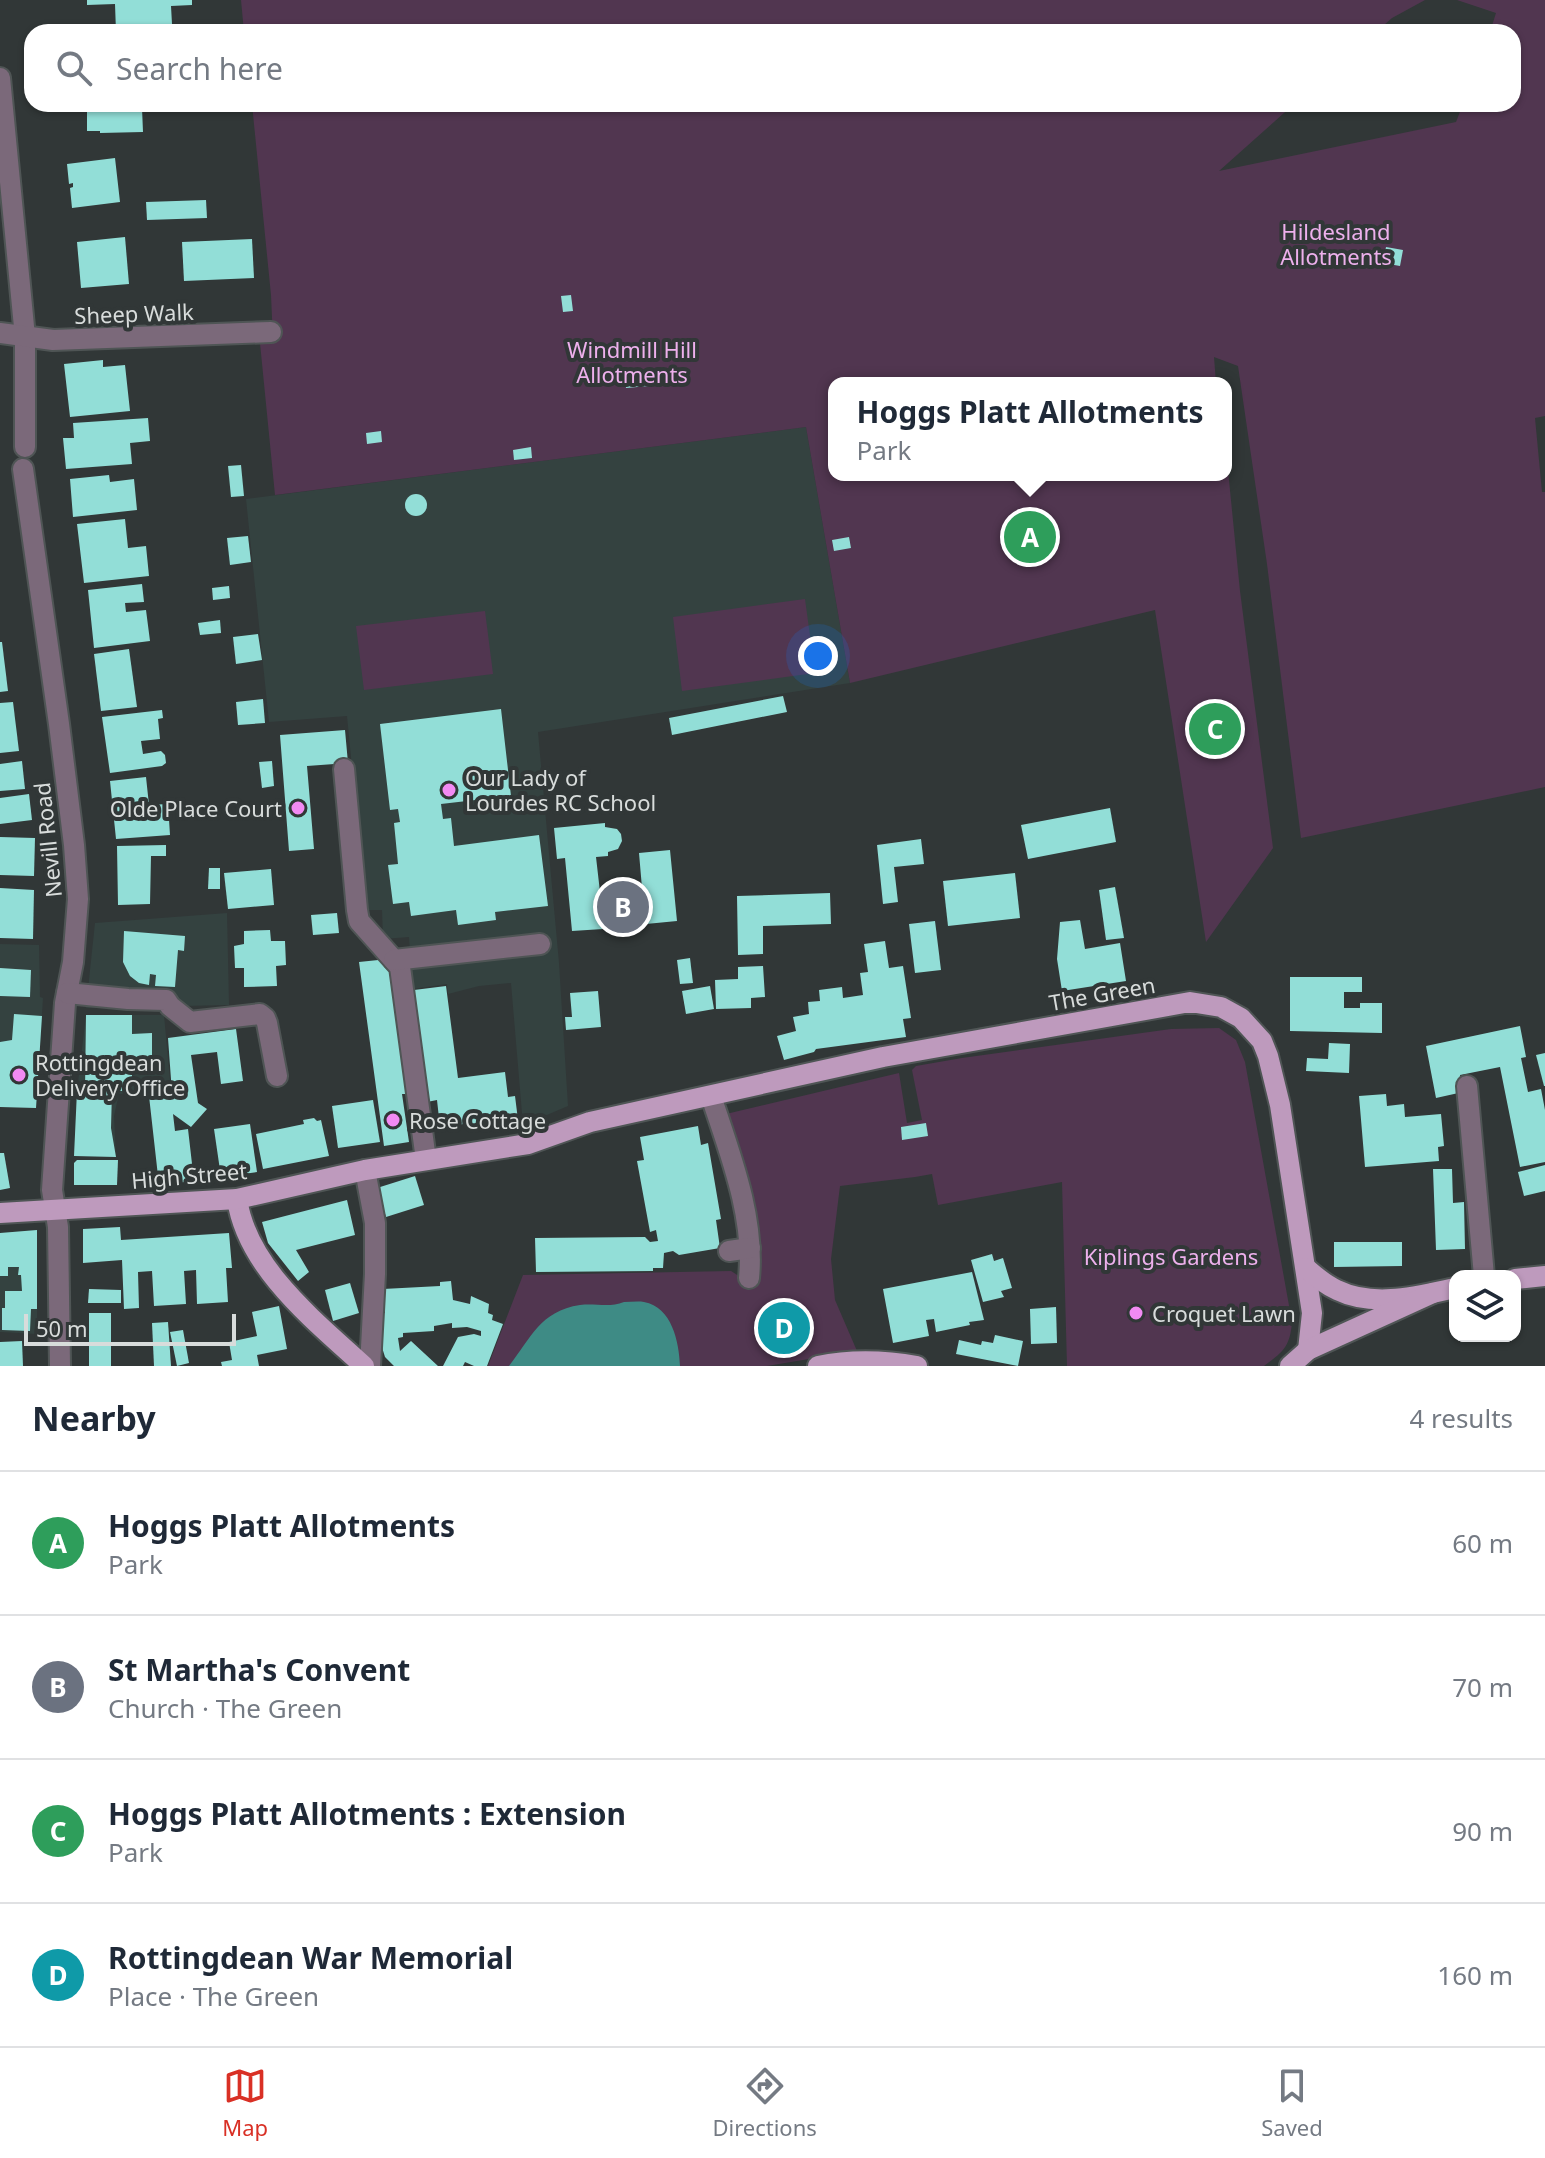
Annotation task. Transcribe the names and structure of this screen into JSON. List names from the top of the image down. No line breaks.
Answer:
{"streets":{"main road":["The Green","High Street"],"street":["Sheep Walk","Nevill Road"]},"crossings":[["Nevill Road","High Street"],["The Green","High Street"]],"parks":["Hildesland Allotments","Windmill Hill Allotments","Kiplings Gardens"],"places":["Our Lady of Lourdes RC School","Olde Place Court","Rottingdean Delivery Office","Rose Cottage","Croquet Lawn"],"scale_bar":"50 m","page":{"search":"Search here","popup":["Hoggs Platt Allotments","Park"],"pins":["A","C","B","D"],"scale":"50 m","heading":["Nearby","4 results"],"list":[{"mark":"A","name":"Hoggs Platt Allotments","note":"Park","value":"60 m"},{"mark":"B","name":"St Martha's Convent","note":"Church · The Green","value":"70 m"},{"mark":"C","name":"Hoggs Platt Allotments : Extension","note":"Park","value":"90 m"},{"mark":"D","name":"Rottingdean War Memorial","note":"Place · The Green","value":"160 m"}],"nav":["Map","Directions","Saved"]}}
